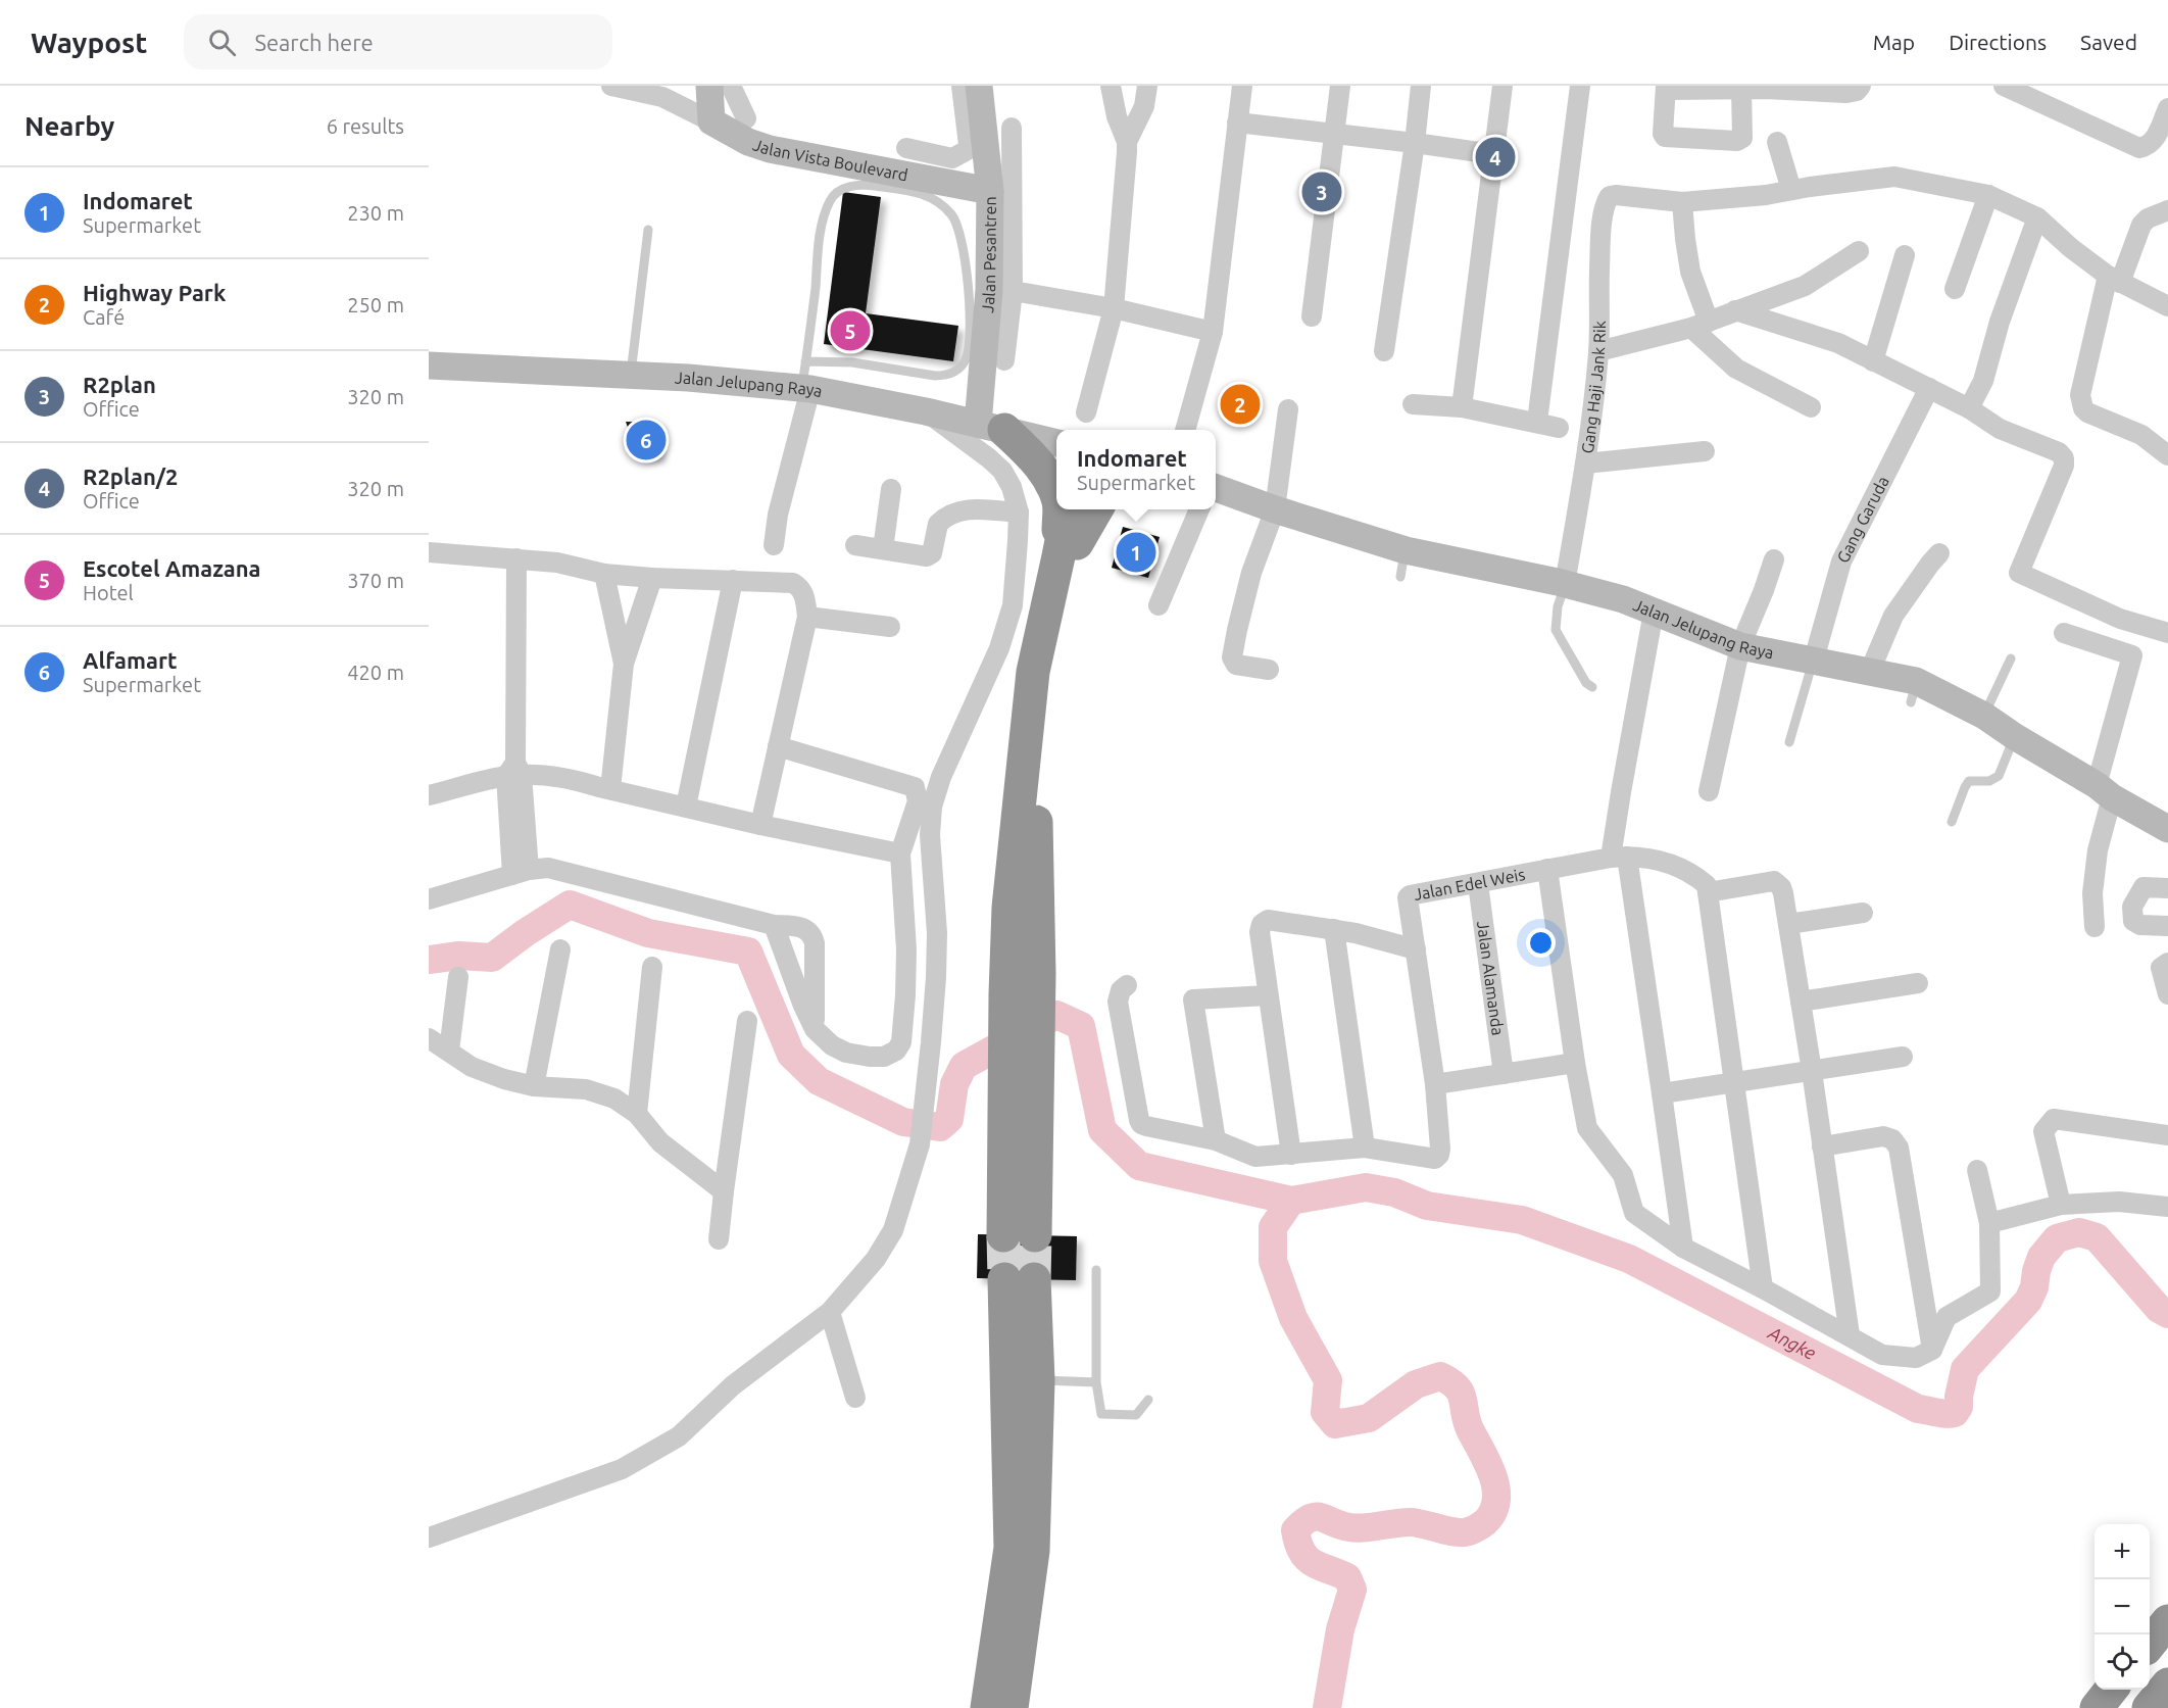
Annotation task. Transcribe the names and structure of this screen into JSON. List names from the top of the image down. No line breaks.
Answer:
{"streets":{"street":["Jalan Vista Boulevard","Jalan Pesantren","Jalan Jelupang Raya","Gang Haji Jank Rik","Gang Garuda","Jalan Edel Weis","Jalan Alamanda"]},"crossings":[["Jalan Vista Boulevard","Jalan Pesantren"],["Jalan Pesantren","Jalan Jelupang Raya"],["Jalan Jelupang Raya","Gang Haji Jank Rik"],["Jalan Jelupang Raya","Gang Garuda"],["Jalan Edel Weis","Jalan Alamanda"]],"water":["Angke"],"page":{"header":"Waypost","search":"Search here","nav":["Map","Directions","Saved"],"heading":["Nearby","6 results"],"pins":["4","3","5","2","6","1"],"list":[{"mark":"1","name":"Indomaret","note":"Supermarket","value":"230 m"},{"mark":"2","name":"Highway Park","note":"Café","value":"250 m"},{"mark":"3","name":"R2plan","note":"Office","value":"320 m"},{"mark":"4","name":"R2plan/2","note":"Office","value":"320 m"},{"mark":"5","name":"Escotel Amazana","note":"Hotel","value":"370 m"},{"mark":"6","name":"Alfamart","note":"Supermarket","value":"420 m"}],"popup":["Indomaret","Supermarket"],"map_buttons":["+","−"]}}
